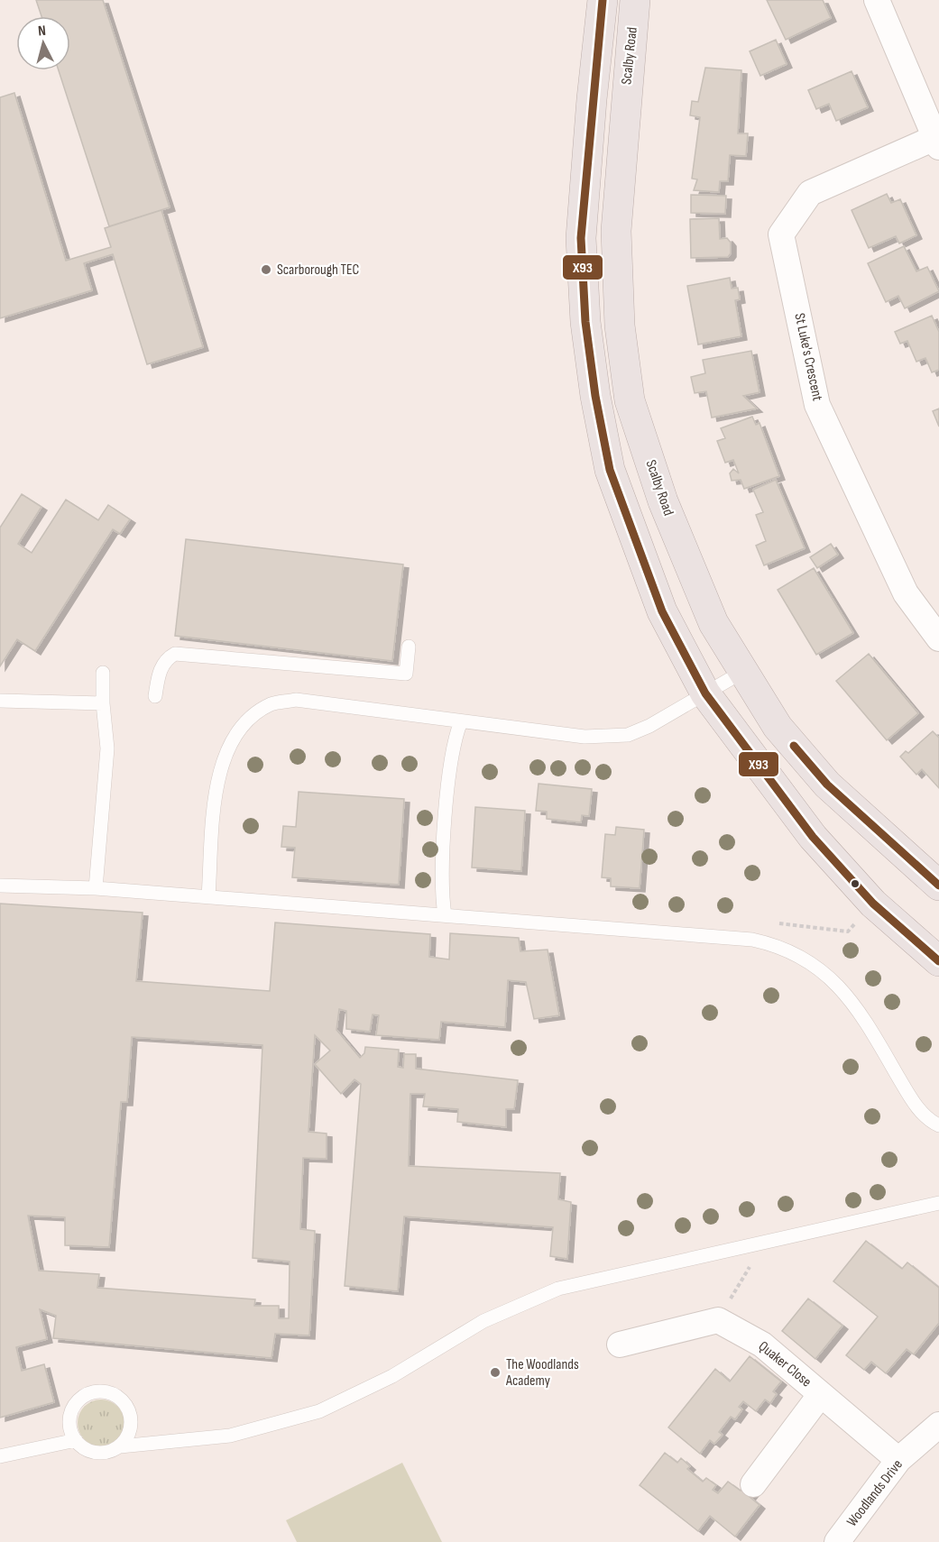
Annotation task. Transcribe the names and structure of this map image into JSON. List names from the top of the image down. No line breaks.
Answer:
{"streets":{"highway":["Scalby Road"],"street":["St Luke's Crescent","Quaker Close","Woodlands Drive"]},"crossings":[["Quaker Close","Woodlands Drive"]],"places":["Scarborough TEC","The Woodlands Academy"],"lines":["transit line X93"],"north":"top"}
